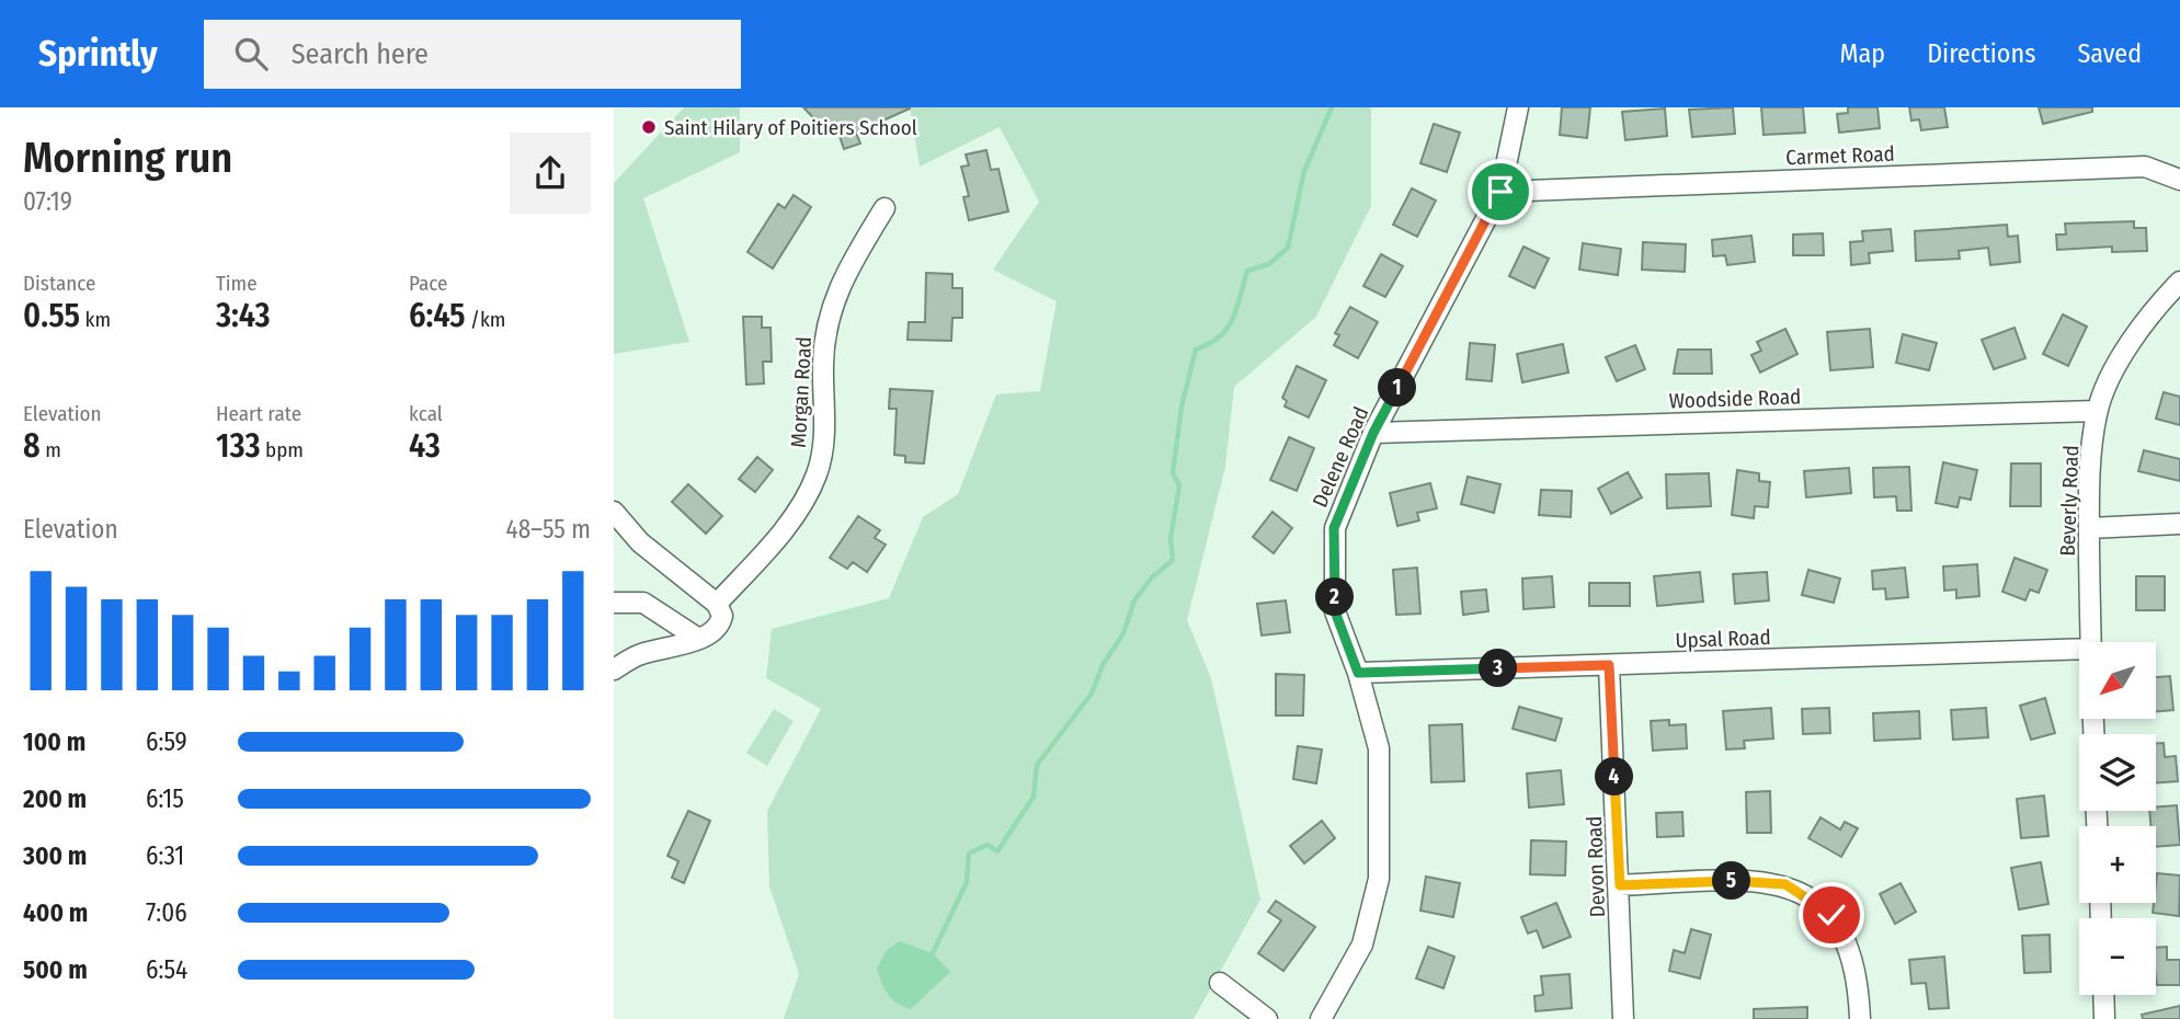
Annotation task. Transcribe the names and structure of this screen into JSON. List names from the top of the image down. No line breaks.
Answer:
{"streets":{"street":["Carmet Road","Morgan Road","Woodside Road","Delene Road","Beverly Road","Upsal Road","Devon Road"]},"crossings":[["Carmet Road","Delene Road"],["Woodside Road","Delene Road"],["Woodside Road","Beverly Road"],["Delene Road","Upsal Road"],["Upsal Road","Devon Road"]],"places":["Saint Hilary of Poitiers School"],"north":"bottom left","page":{"header":"Sprintly","search":"Search here","nav":["Map","Directions","Saved"],"heading":["Morning run","07:19"],"stats":[["Distance","0.55 km"],["Time","3:43"],["Pace","6:45 /km"],["Elevation","8 m"],["Heart rate","133 bpm"],["kcal","43"]],"pins":["1","2","3","4","5"],"chart":["Elevation","48–55 m"],"map_buttons":["+","−"],"list":[{"name":"100 m","note":"6:59"},{"name":"200 m","note":"6:15"},{"name":"300 m","note":"6:31"},{"name":"400 m","note":"7:06"},{"name":"500 m","note":"6:54"}]}}
